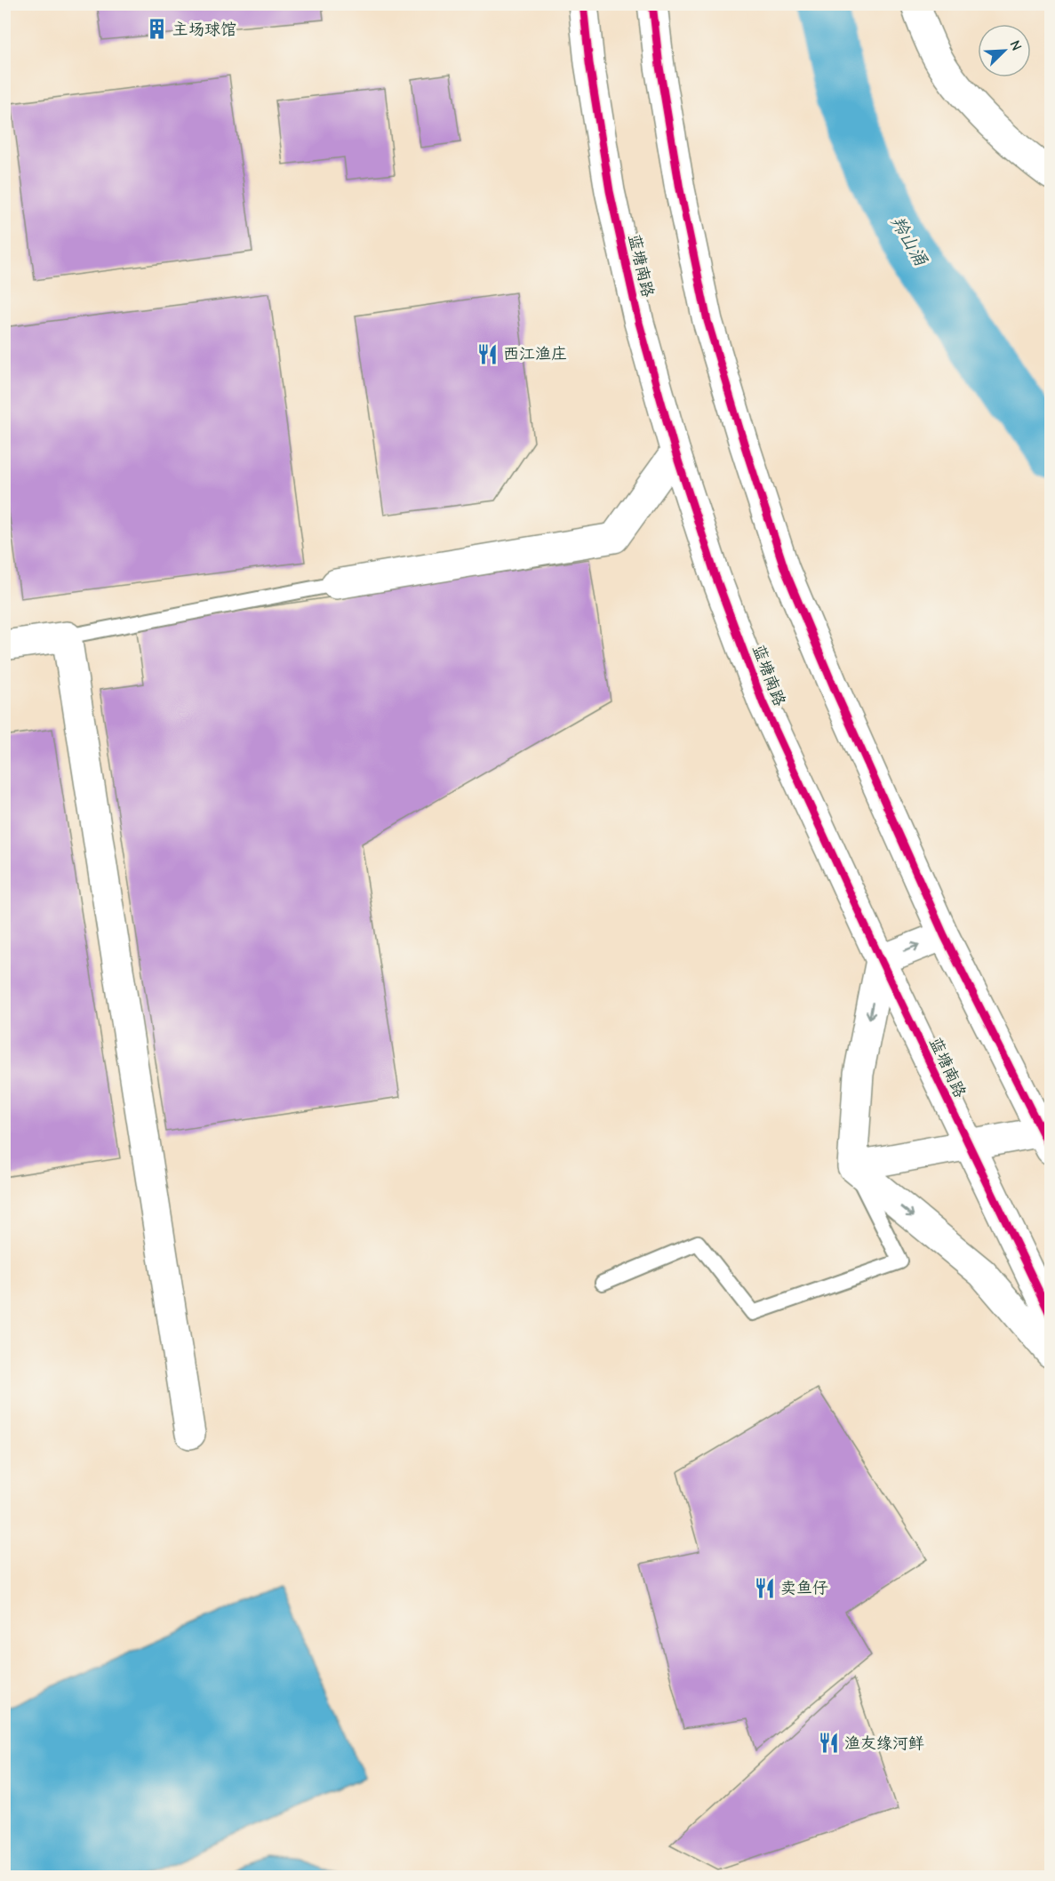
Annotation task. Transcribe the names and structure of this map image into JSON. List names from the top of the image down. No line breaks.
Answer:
{"streets":{"main road":["蓝塘南路"]},"water":["羚山涌"],"places":{"building":["主场球馆"],"restaurant":["西江渔庄","卖鱼仔","渔友缘河鲜"]},"north":"top right"}
